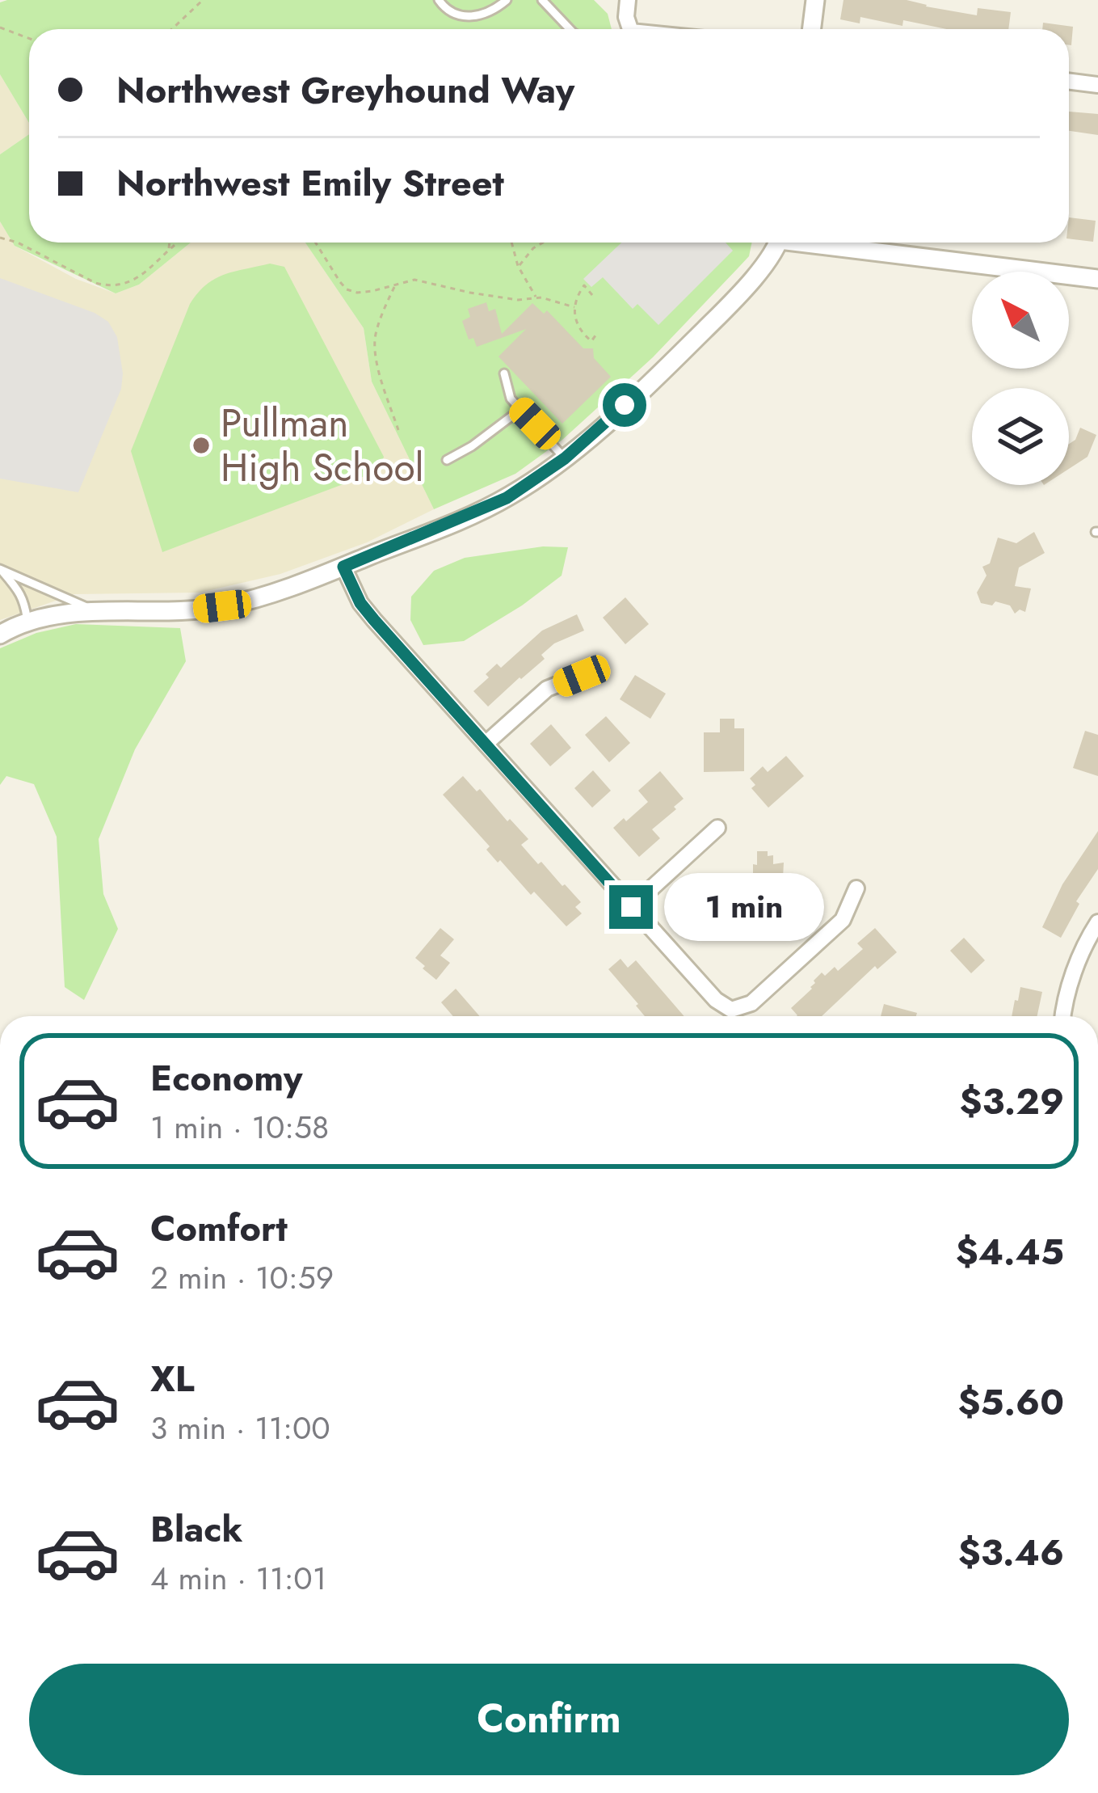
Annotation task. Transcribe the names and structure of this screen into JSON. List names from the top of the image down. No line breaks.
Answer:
{"places":["Pullman High School"],"north":"top left","page":{"banner":["Northwest Greyhound Way","Northwest Emily Street"],"bubble":"1 min","list":[{"name":"Economy","note":"1 min · 10:58","value":"$3.29"},{"name":"Comfort","note":"2 min · 10:59","value":"$4.45"},{"name":"XL","note":"3 min · 11:00","value":"$5.60"},{"name":"Black","note":"4 min · 11:01","value":"$3.46"}],"buttons":"Confirm"}}
